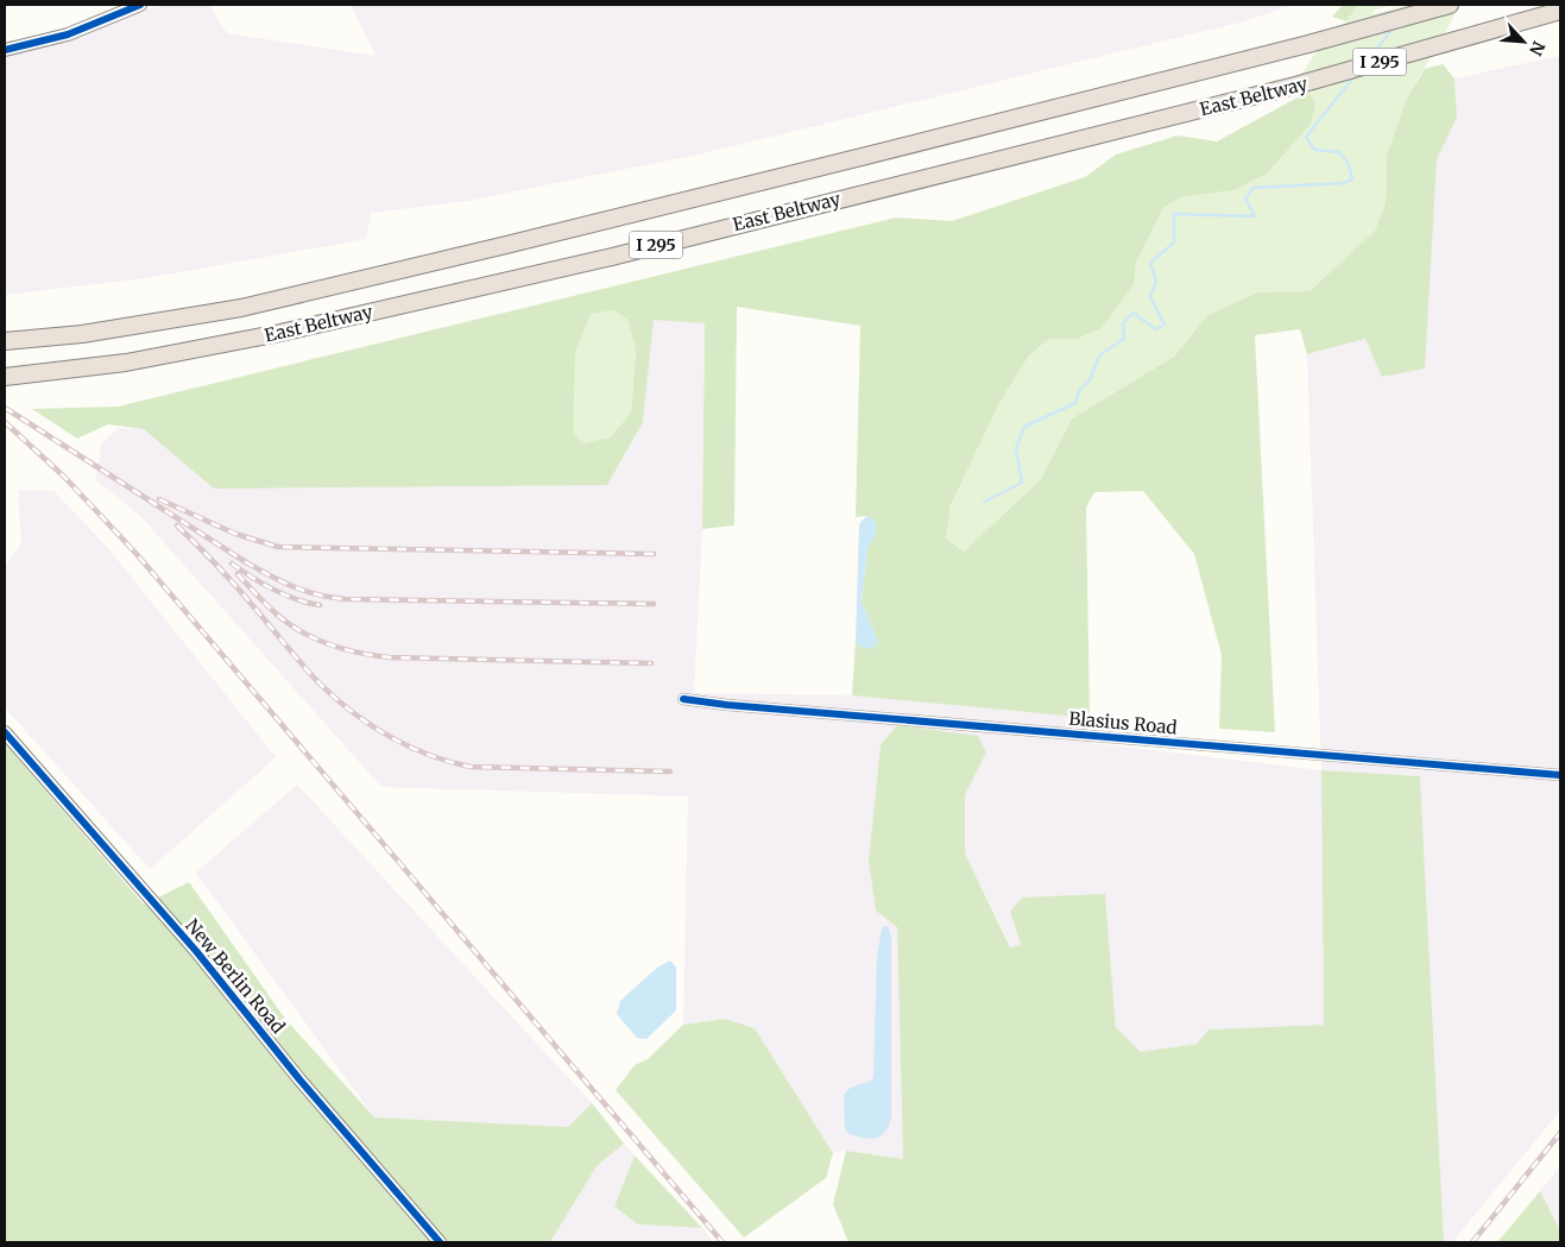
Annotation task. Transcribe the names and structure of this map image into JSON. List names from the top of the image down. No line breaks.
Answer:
{"streets":{"highway":["I 295","East Beltway"],"street":["Blasius Road","New Berlin Road"]},"north":"bottom right"}
